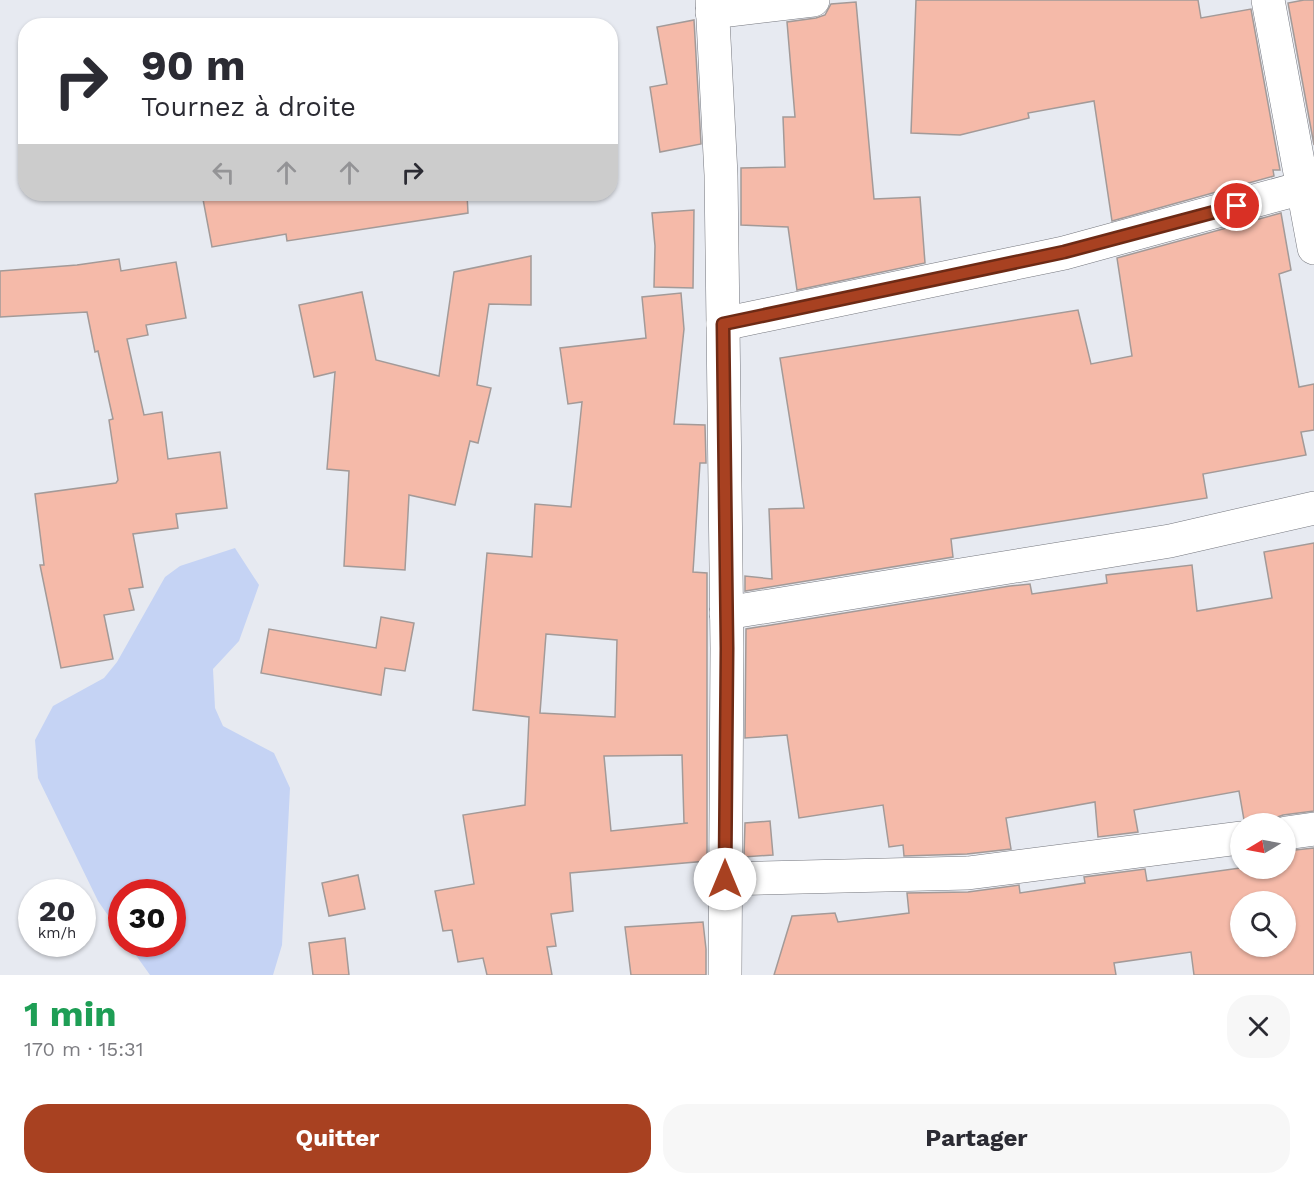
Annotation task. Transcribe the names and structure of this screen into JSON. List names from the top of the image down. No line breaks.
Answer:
{"north":"left","page":{"turn":["90 m","Tournez à droite"],"speed":"20 km/h","limit":"30","heading":["1 min","170 m · 15:31"],"buttons":["Quitter","Partager"]}}
